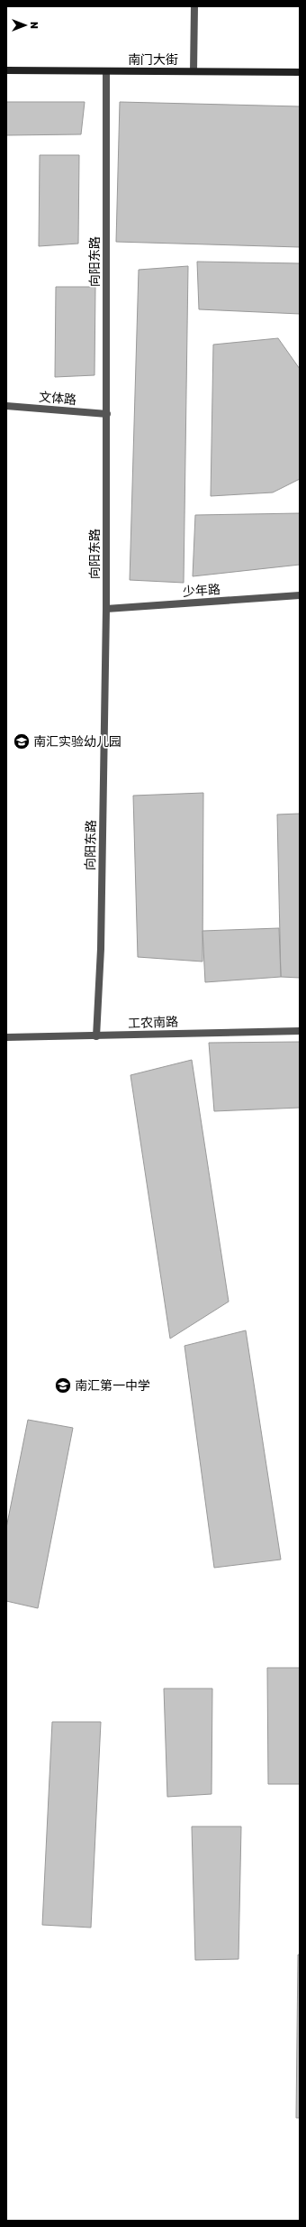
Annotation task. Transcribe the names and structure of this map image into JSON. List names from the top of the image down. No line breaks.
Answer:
{"streets":{"street":["南门大街","向阳东路","文体路","少年路","工农南路"]},"crossings":[["南门大街","向阳东路"],["向阳东路","文体路"],["向阳东路","少年路"],["向阳东路","工农南路"]],"places":{"school or university":["南汇实验幼儿园","南汇第一中学"]},"north":"right"}
